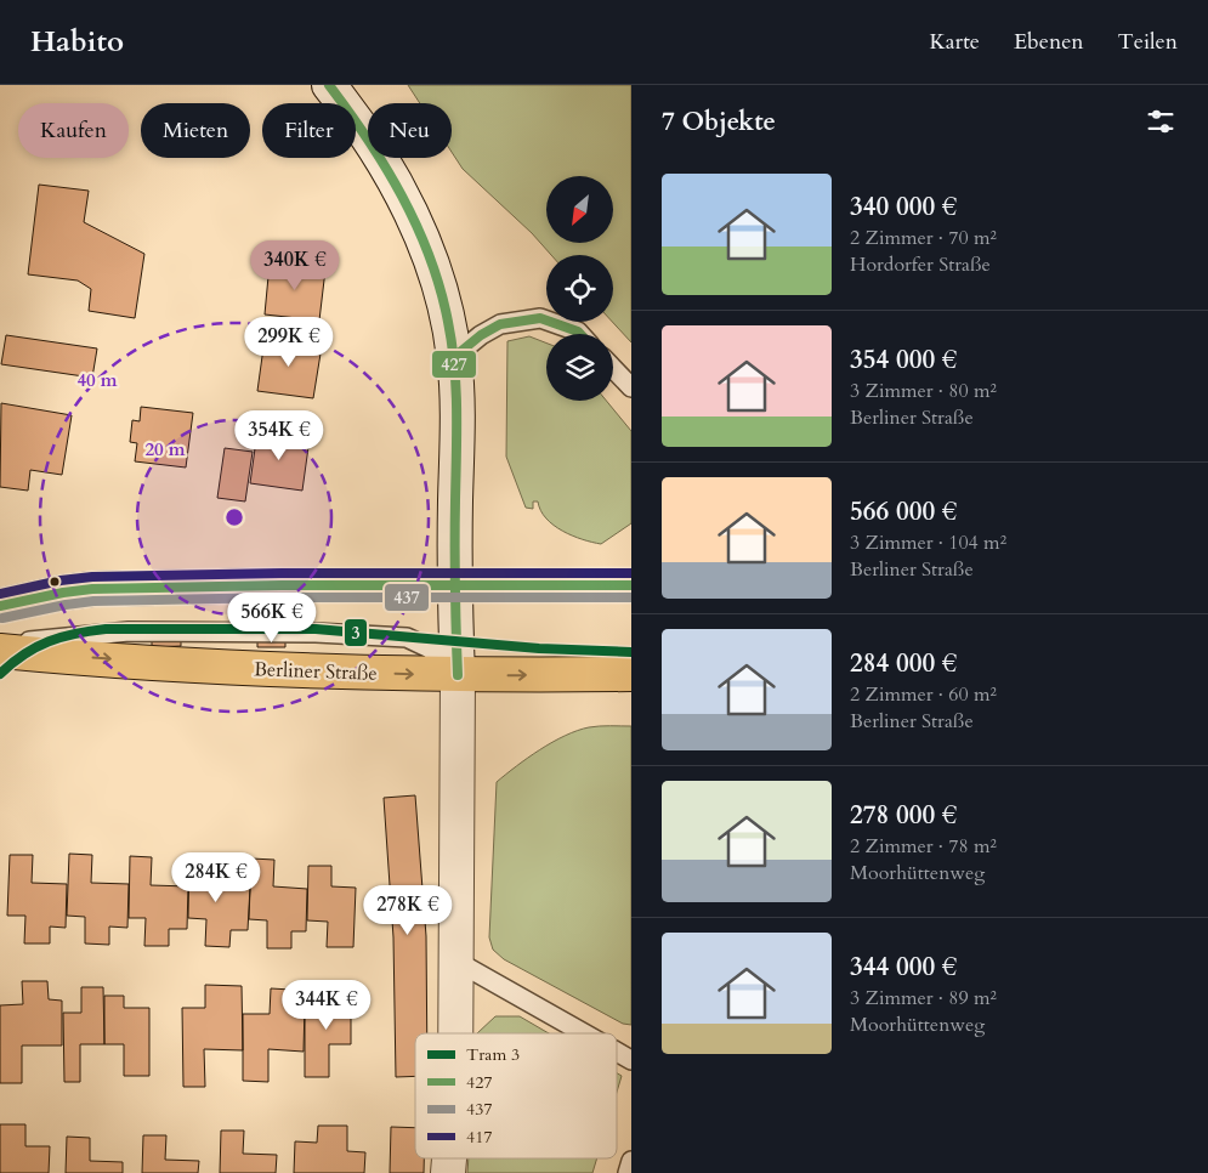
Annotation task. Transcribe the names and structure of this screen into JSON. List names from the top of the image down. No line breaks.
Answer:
{"streets":{"main road":["Berliner Straße"]},"lines":["transit line 427","transit line 417","transit line 437","tram line 3"],"legend":["Tram 3","427","437","417"],"north":"bottom left","page":{"header":"Habito","nav":["Karte","Ebenen","Teilen"],"heading":"7 Objekte","chip":["Kaufen","Mieten","Filter","Neu"],"list":[{"name":"340 000 €","note":"2 Zimmer · 70 m² · Hordorfer Straße"},{"name":"354 000 €","note":"3 Zimmer · 80 m² · Berliner Straße"},{"name":"566 000 €","note":"3 Zimmer · 104 m² · Berliner Straße"},{"name":"284 000 €","note":"2 Zimmer · 60 m² · Berliner Straße"},{"name":"278 000 €","note":"2 Zimmer · 78 m² · Moorhüttenweg"},{"name":"344 000 €","note":"3 Zimmer · 89 m² · Moorhüttenweg"}],"price":["340K €","299K €","354K €","566K €","284K €","278K €","344K €"]},"rings":["40 m","20 m"]}
